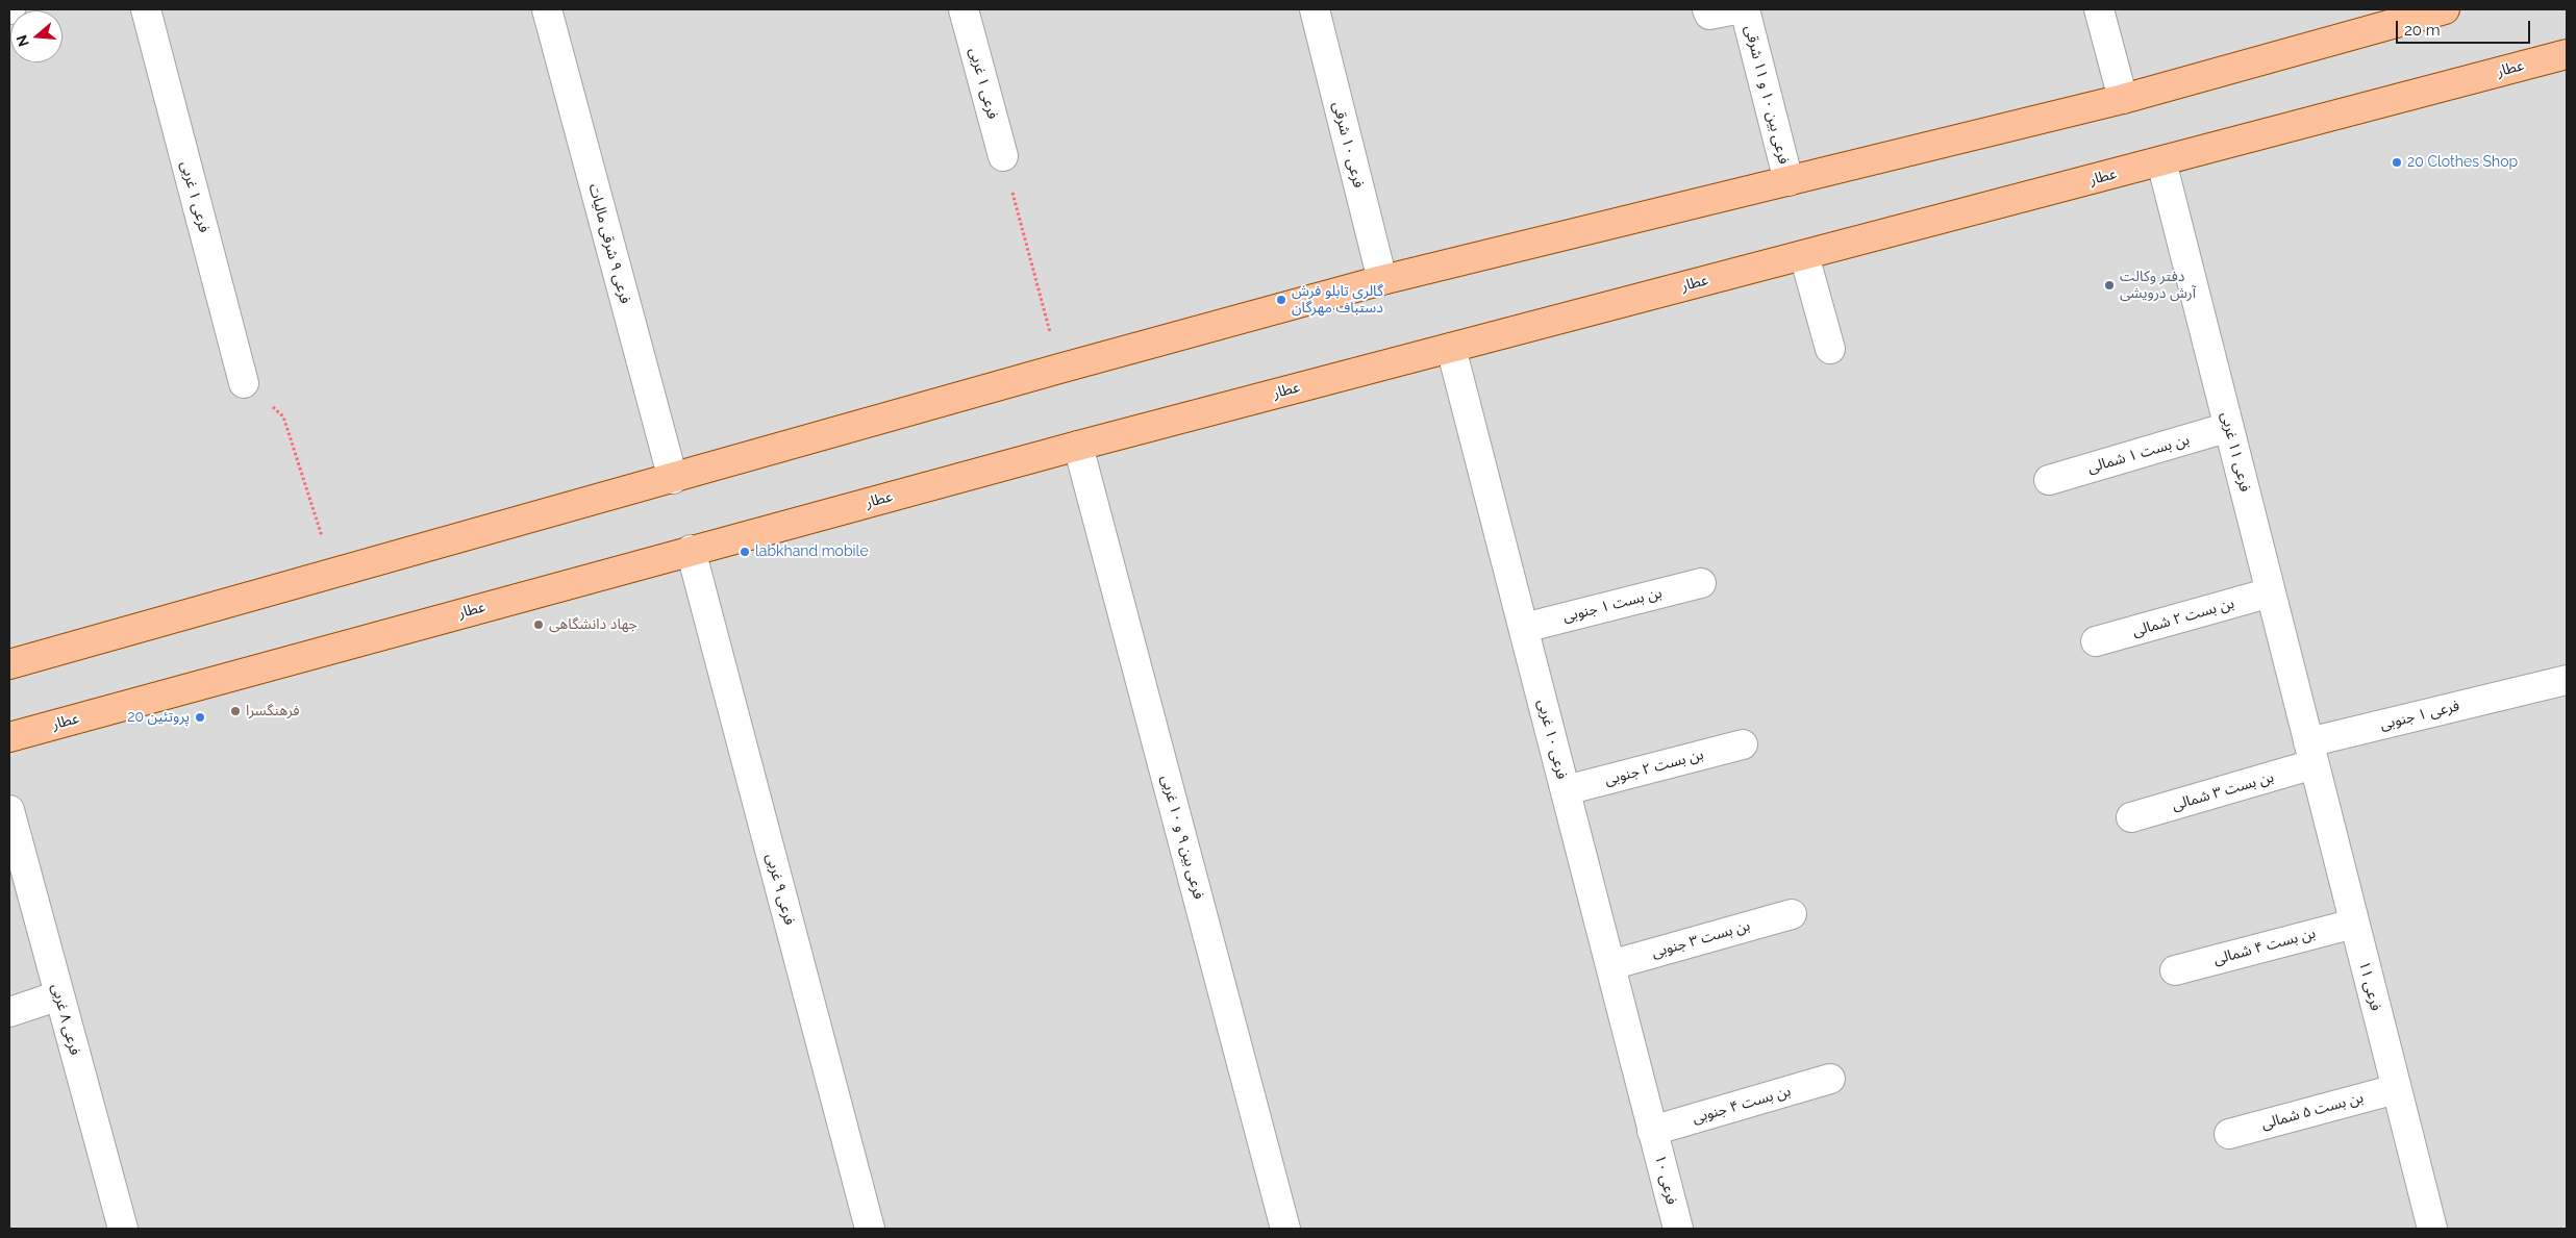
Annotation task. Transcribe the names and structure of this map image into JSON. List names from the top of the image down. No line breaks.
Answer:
{"streets":{"main road":["عطار"],"street":["فرعی ۱ غربی","فرعی بین ۱۰ و ۱۱ شرقی","فرعی ۱۰ شرقی","فرعی ۹ شرقی مالیات","فرعی ۱۱ غربی","بن بست ۱ شمالی","بن بست ۱ جنوبی","بن بست ۲ شمالی","فرعی ۱ جنوبی","فرعی ۱۰ غربی","بن بست ۲ جنوبی","بن بست ۳ شمالی","فرعی بین ۹ و ۱۰ غربی","فرعی ۹ غربی","بن بست ۳ جنوبی","بن بست ۴ شمالی","فرعی ۱۱","فرعی ۸ غربی","بن بست ۴ جنوبی","بن بست ۵ شمالی","فرعی ۱۰"]},"crossings":[["عطار","فرعی ۱۱ غربی"],["عطار","فرعی ۱۰ غربی"],["عطار","فرعی بین ۹ و ۱۰ غربی"],["عطار","فرعی ۹ غربی"],["فرعی ۱۱ غربی","بن بست ۱ شمالی"],["فرعی ۱۱ غربی","بن بست ۲ شمالی"],["فرعی ۱۱ غربی","فرعی ۱ جنوبی"],["فرعی ۱۱ غربی","بن بست ۳ شمالی"],["فرعی ۱۱ غربی","فرعی ۱۱"],["بن بست ۱ جنوبی","فرعی ۱۰ غربی"],["فرعی ۱ جنوبی","بن بست ۳ شمالی"],["فرعی ۱ جنوبی","فرعی ۱۱"],["فرعی ۱۰ غربی","بن بست ۲ جنوبی"],["فرعی ۱۰ غربی","بن بست ۳ جنوبی"],["فرعی ۱۰ غربی","بن بست ۴ جنوبی"],["فرعی ۱۰ غربی","فرعی ۱۰"],["بن بست ۳ شمالی","فرعی ۱۱"],["بن بست ۴ شمالی","فرعی ۱۱"],["فرعی ۱۱","بن بست ۵ شمالی"],["بن بست ۴ جنوبی","فرعی ۱۰"]],"places":["20 Clothes Shop","دفتر وکالت آرش درویشی","گالری تابلو فرش دستباف مهرگان","labkhand mobile","جهاد دانشگاهی","فرهنگسرا","پروتئین 20"],"scale_bar":"20 m","north":"left"}
